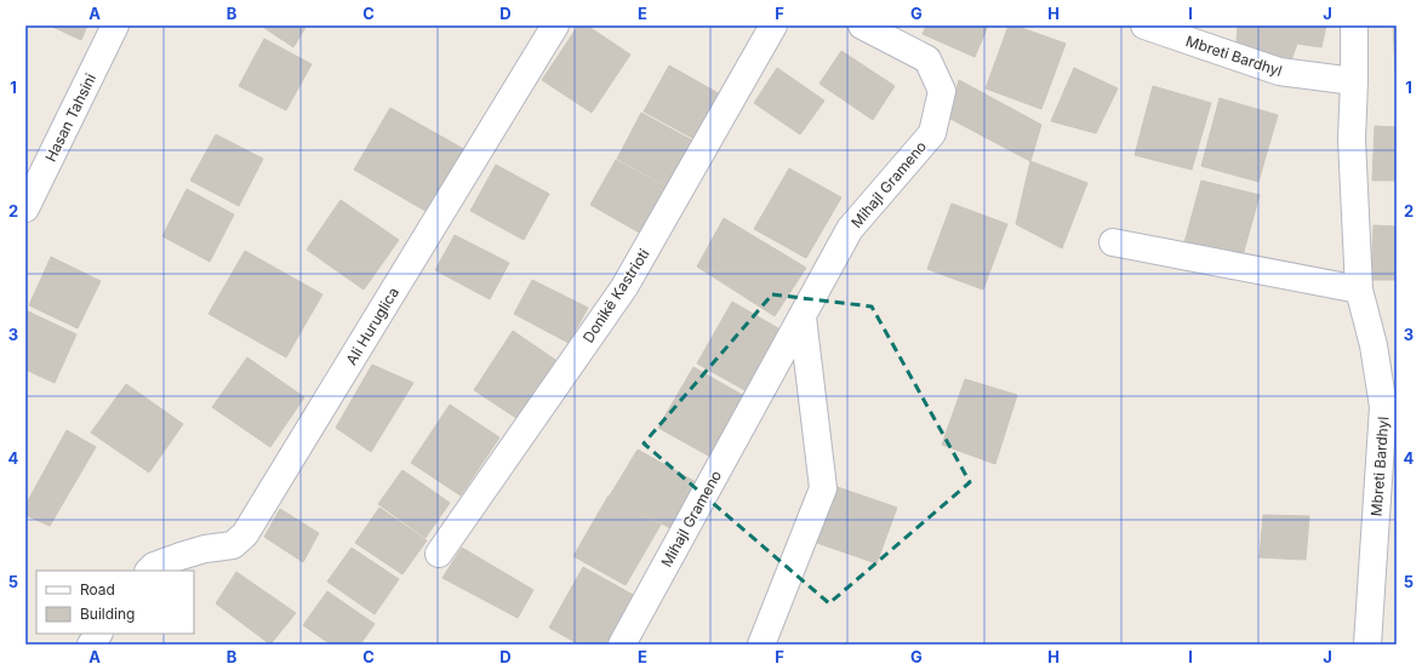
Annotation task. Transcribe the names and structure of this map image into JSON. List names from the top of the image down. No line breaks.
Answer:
{"streets":{"street":["Mbreti Bardhyl","Hasan Tahsini","Mihajl Grameno","Donikë Kastrioti","Ali Huruglica"]},"legend":["Road","Building"],"grid":{"columns":["A","B","C","D","E","F","G","H","I","J"],"rows":["1","2","3","4","5"]}}
